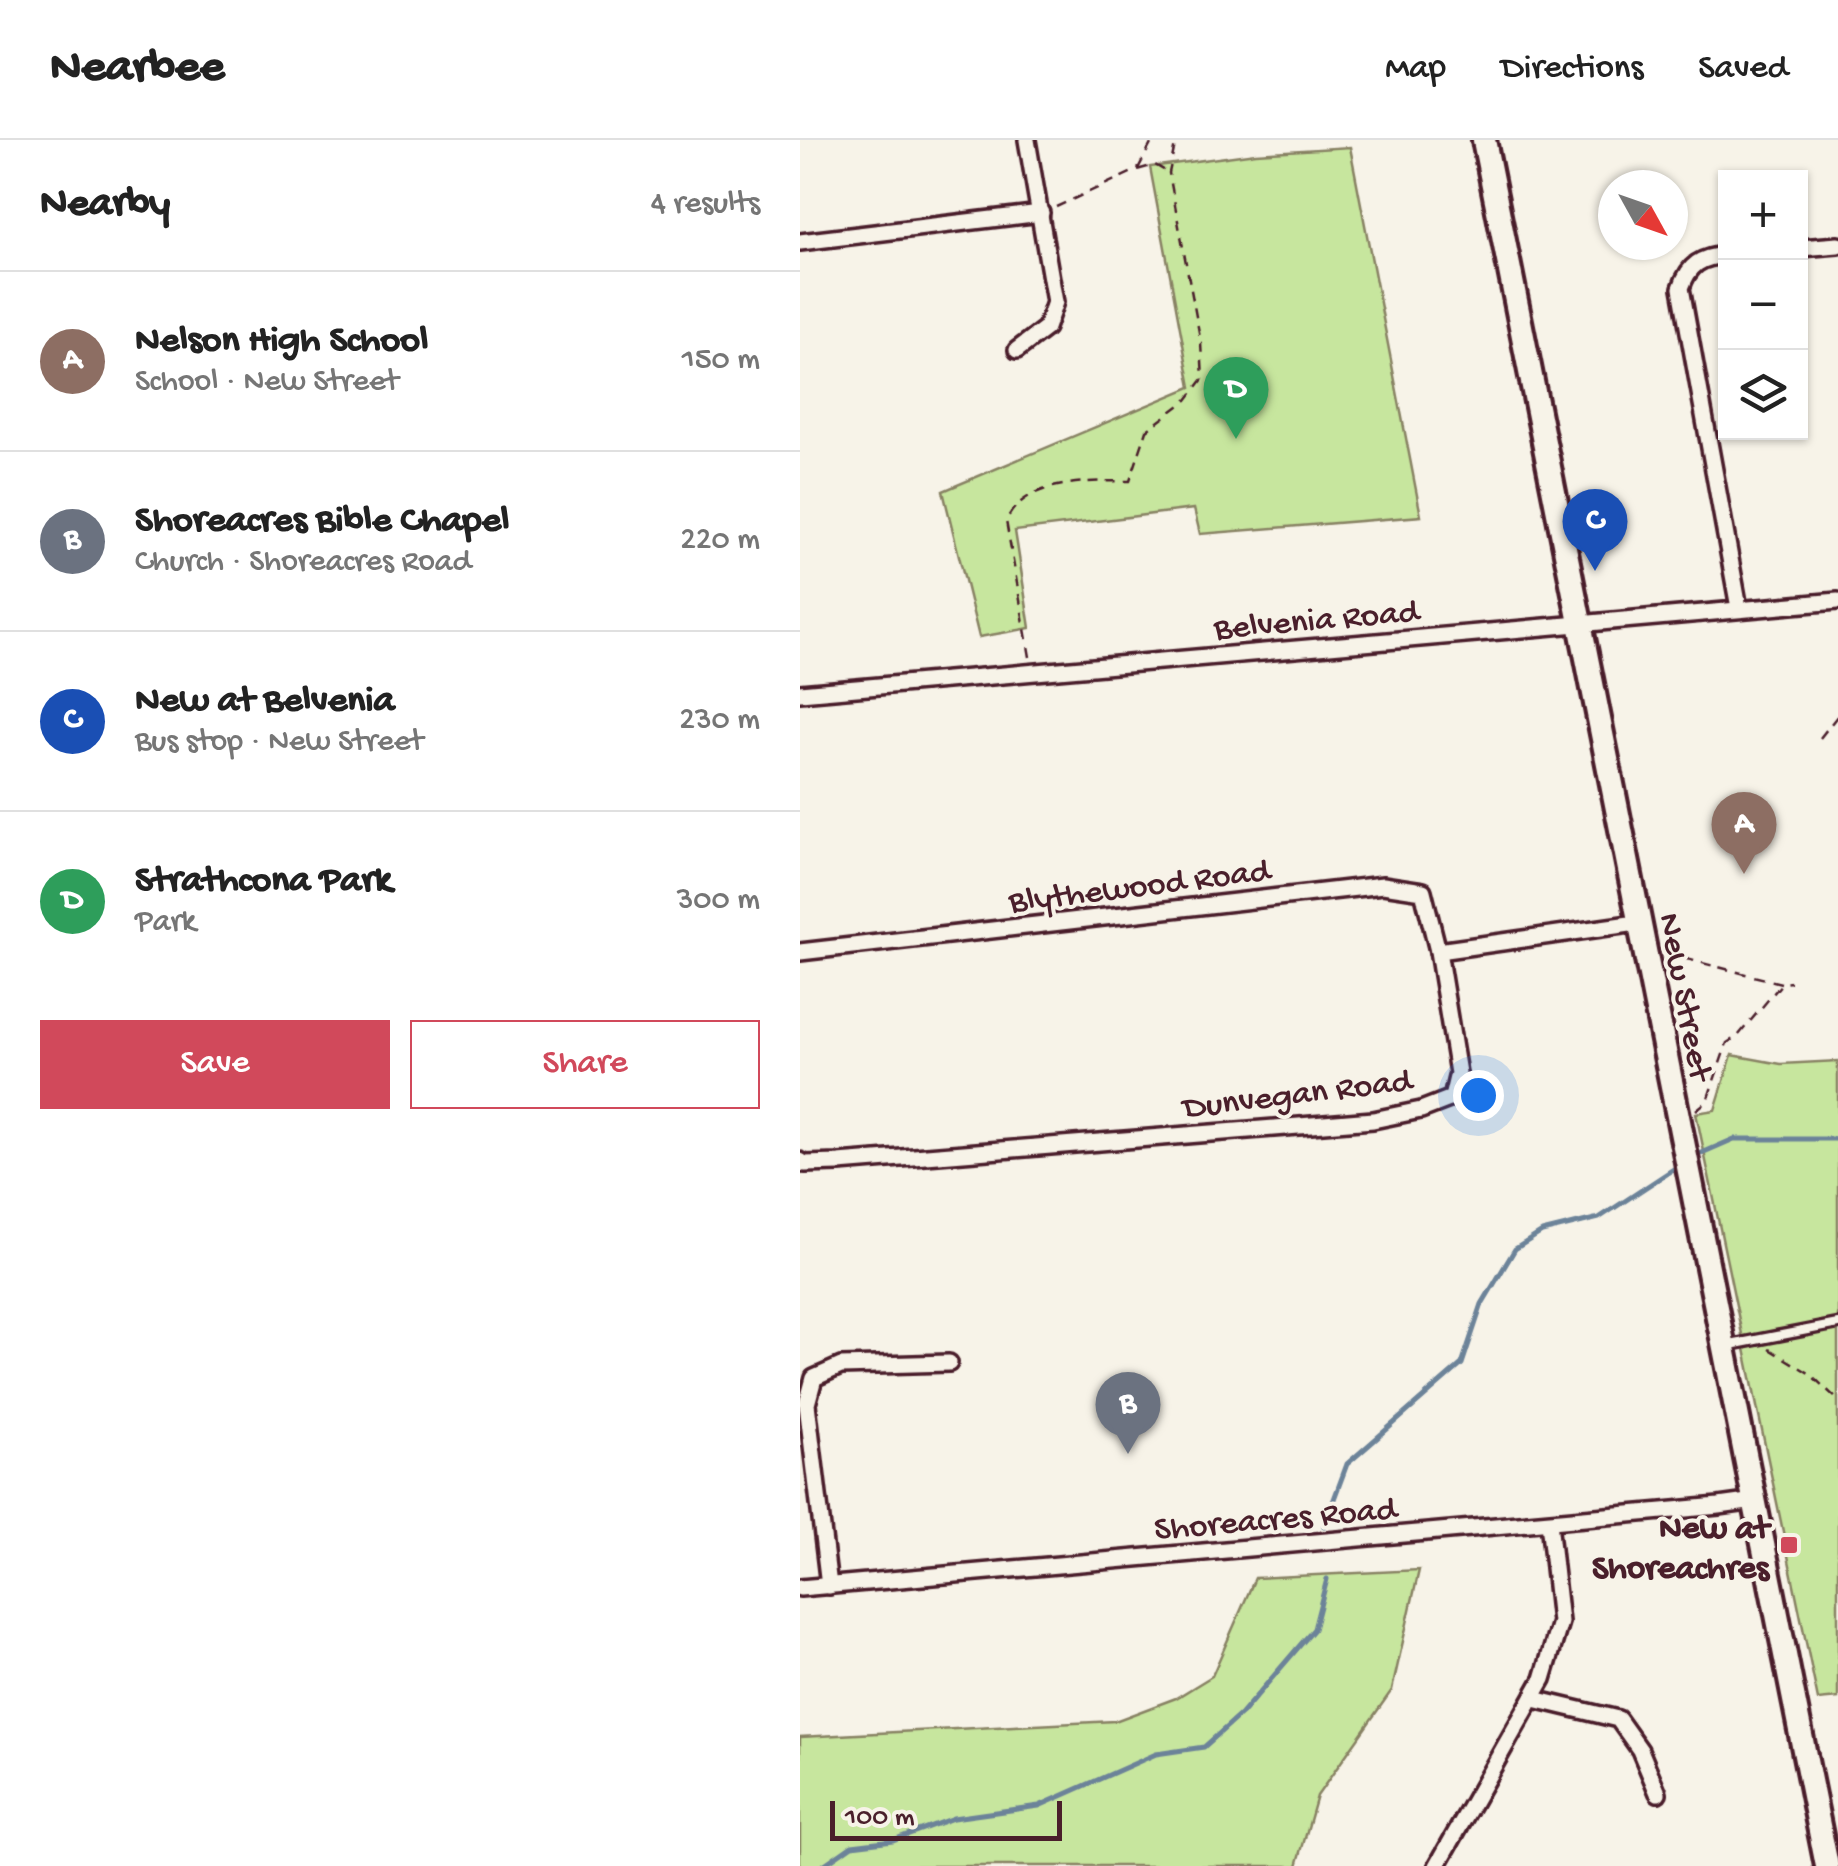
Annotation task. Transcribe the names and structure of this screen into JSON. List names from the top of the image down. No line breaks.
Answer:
{"streets":{"main road":["New Street"],"street":["Belvenia Road","Blythewood Road","Dunvegan Road","Shoreacres Road"]},"crossings":[["Belvenia Road","New Street"],["Blythewood Road","Dunvegan Road"],["New Street","Shoreacres Road"]],"places":{"transit":["New at Shoreachres"]},"scale_bar":"100 m","north":"bottom right","page":{"header":"Nearbee","nav":["Map","Directions","Saved"],"heading":["Nearby","4 results"],"map_buttons":["+","−"],"list":[{"mark":"A","name":"Nelson High School","note":"School · New Street","value":"150 m"},{"mark":"B","name":"Shoreacres Bible Chapel","note":"Church · Shoreacres Road","value":"220 m"},{"mark":"C","name":"New at Belvenia","note":"Bus stop · New Street","value":"230 m"},{"mark":"D","name":"Strathcona Park","note":"Park","value":"300 m"}],"pins":["D","C","A","B"],"buttons":["Save","Share"],"scale":"100 m"}}
